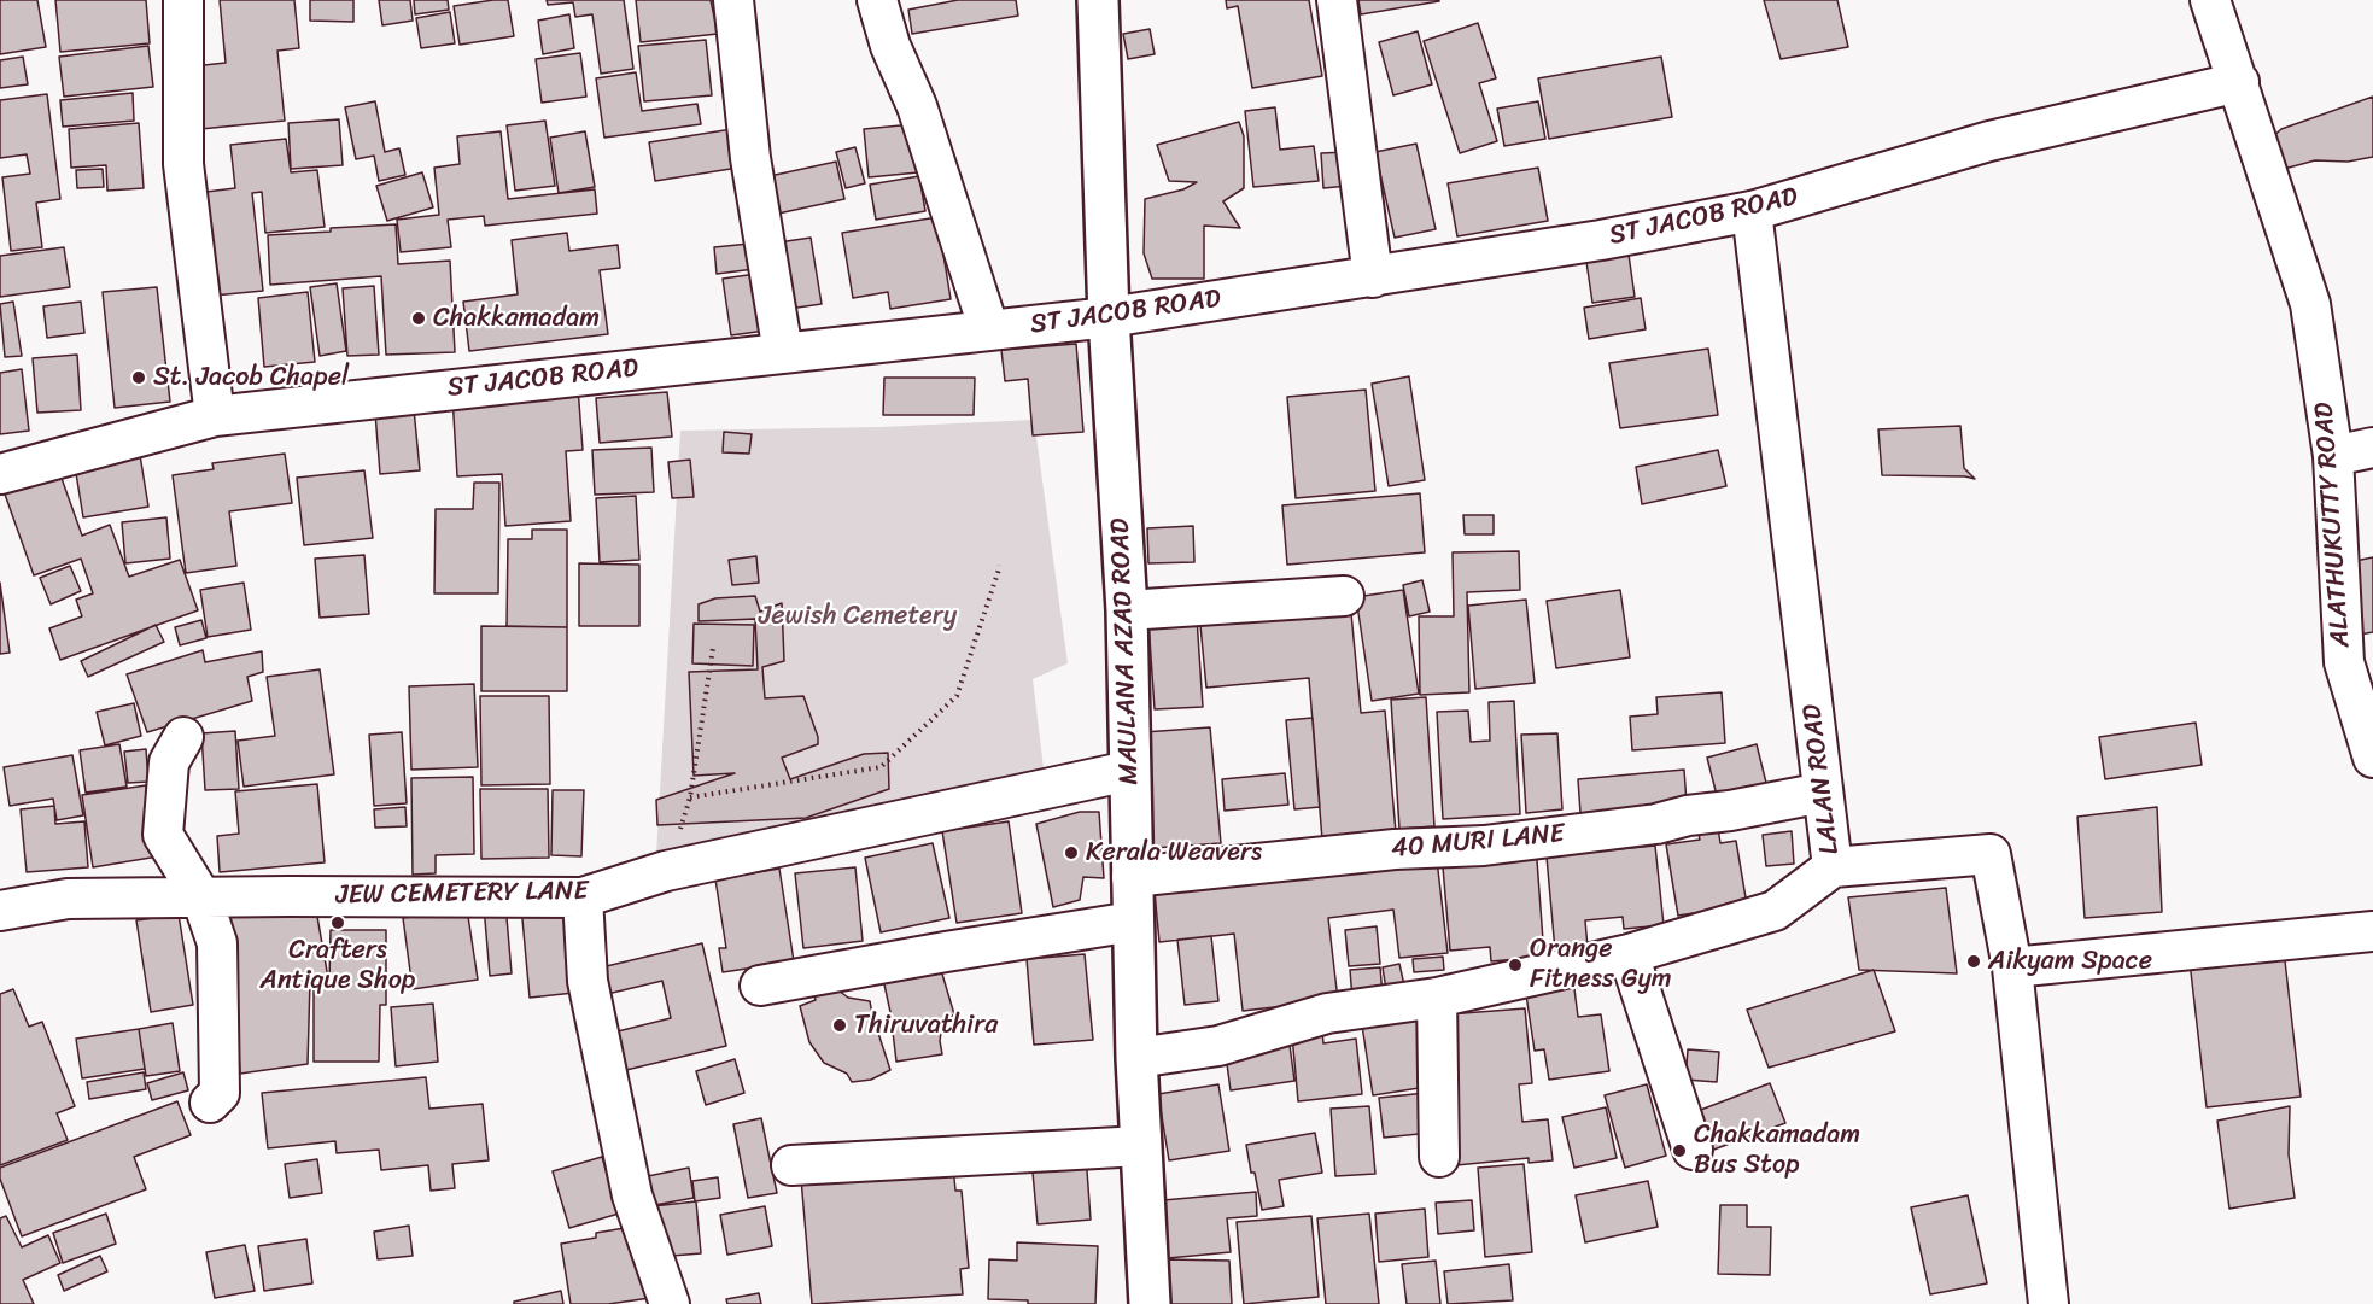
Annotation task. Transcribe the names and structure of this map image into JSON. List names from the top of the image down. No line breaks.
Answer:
{"streets":{"main road":["MAULANA AZAD ROAD"],"street":["ST JACOB ROAD","ALATHUKUTTY ROAD","LALAN ROAD","40 MURI LANE","JEW CEMETERY LANE"]},"crossings":[["ST JACOB ROAD","ALATHUKUTTY ROAD"],["ST JACOB ROAD","MAULANA AZAD ROAD"],["ST JACOB ROAD","LALAN ROAD"],["MAULANA AZAD ROAD","40 MURI LANE"],["MAULANA AZAD ROAD","JEW CEMETERY LANE"],["LALAN ROAD","40 MURI LANE"]],"parks":["Jewish Cemetery"],"places":["Chakkamadam","St. Jacob Chapel","Kerala Weavers","Crafters Antique Shop","Aikyam Space","Orange Fitness Gym","Thiruvathira","Chakkamadam Bus Stop"]}
